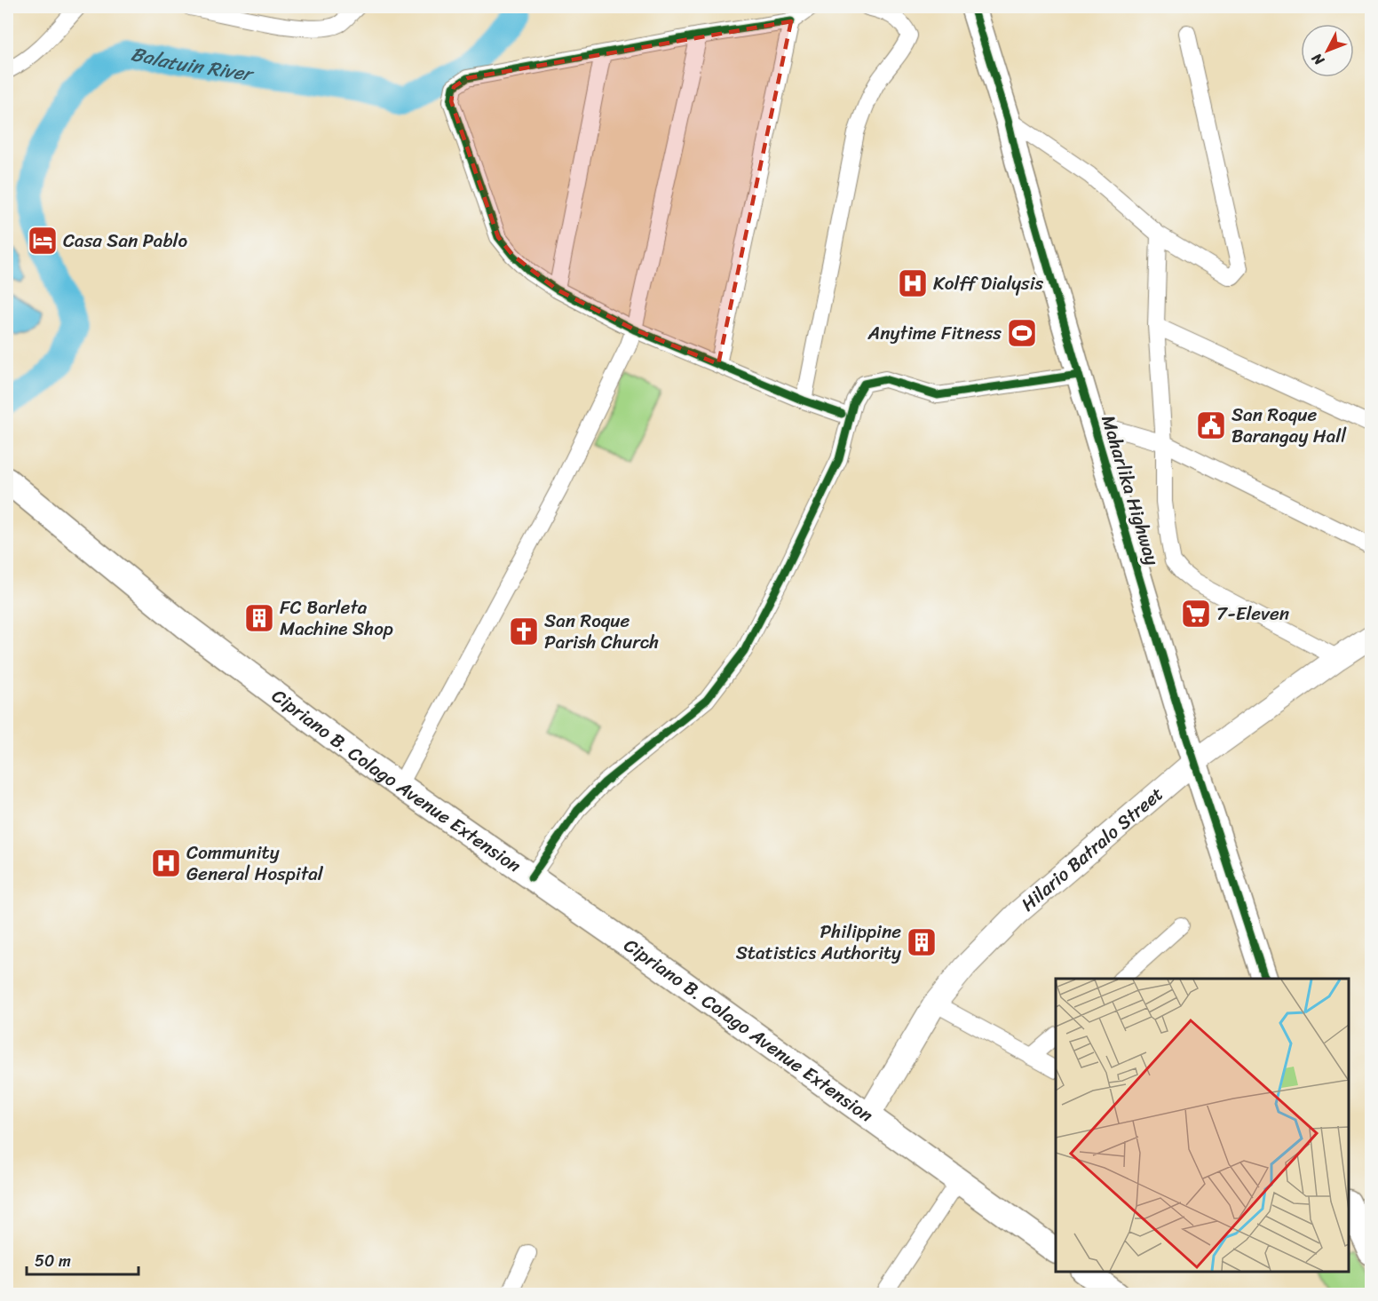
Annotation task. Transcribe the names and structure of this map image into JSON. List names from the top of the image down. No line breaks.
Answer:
{"streets":{"main road":["Maharlika Highway","Cipriano B. Colago Avenue Extension"],"street":["Hilario Batralo Street"]},"crossings":[["Maharlika Highway","Hilario Batralo Street"],["Cipriano B. Colago Avenue Extension","Hilario Batralo Street"]],"water":["Balatuin River"],"places":{"hotel":["Casa San Pablo"],"hospital":["Kolff Dialysis","Community General Hospital"],"sports":["Anytime Fitness"],"public building":["San Roque Barangay Hall"],"supermarket":["7-Eleven"],"building":["FC Barleta Machine Shop","Philippine Statistics Authority"],"church":["San Roque Parish Church"]},"scale_bar":"50 m","north":"bottom left"}
